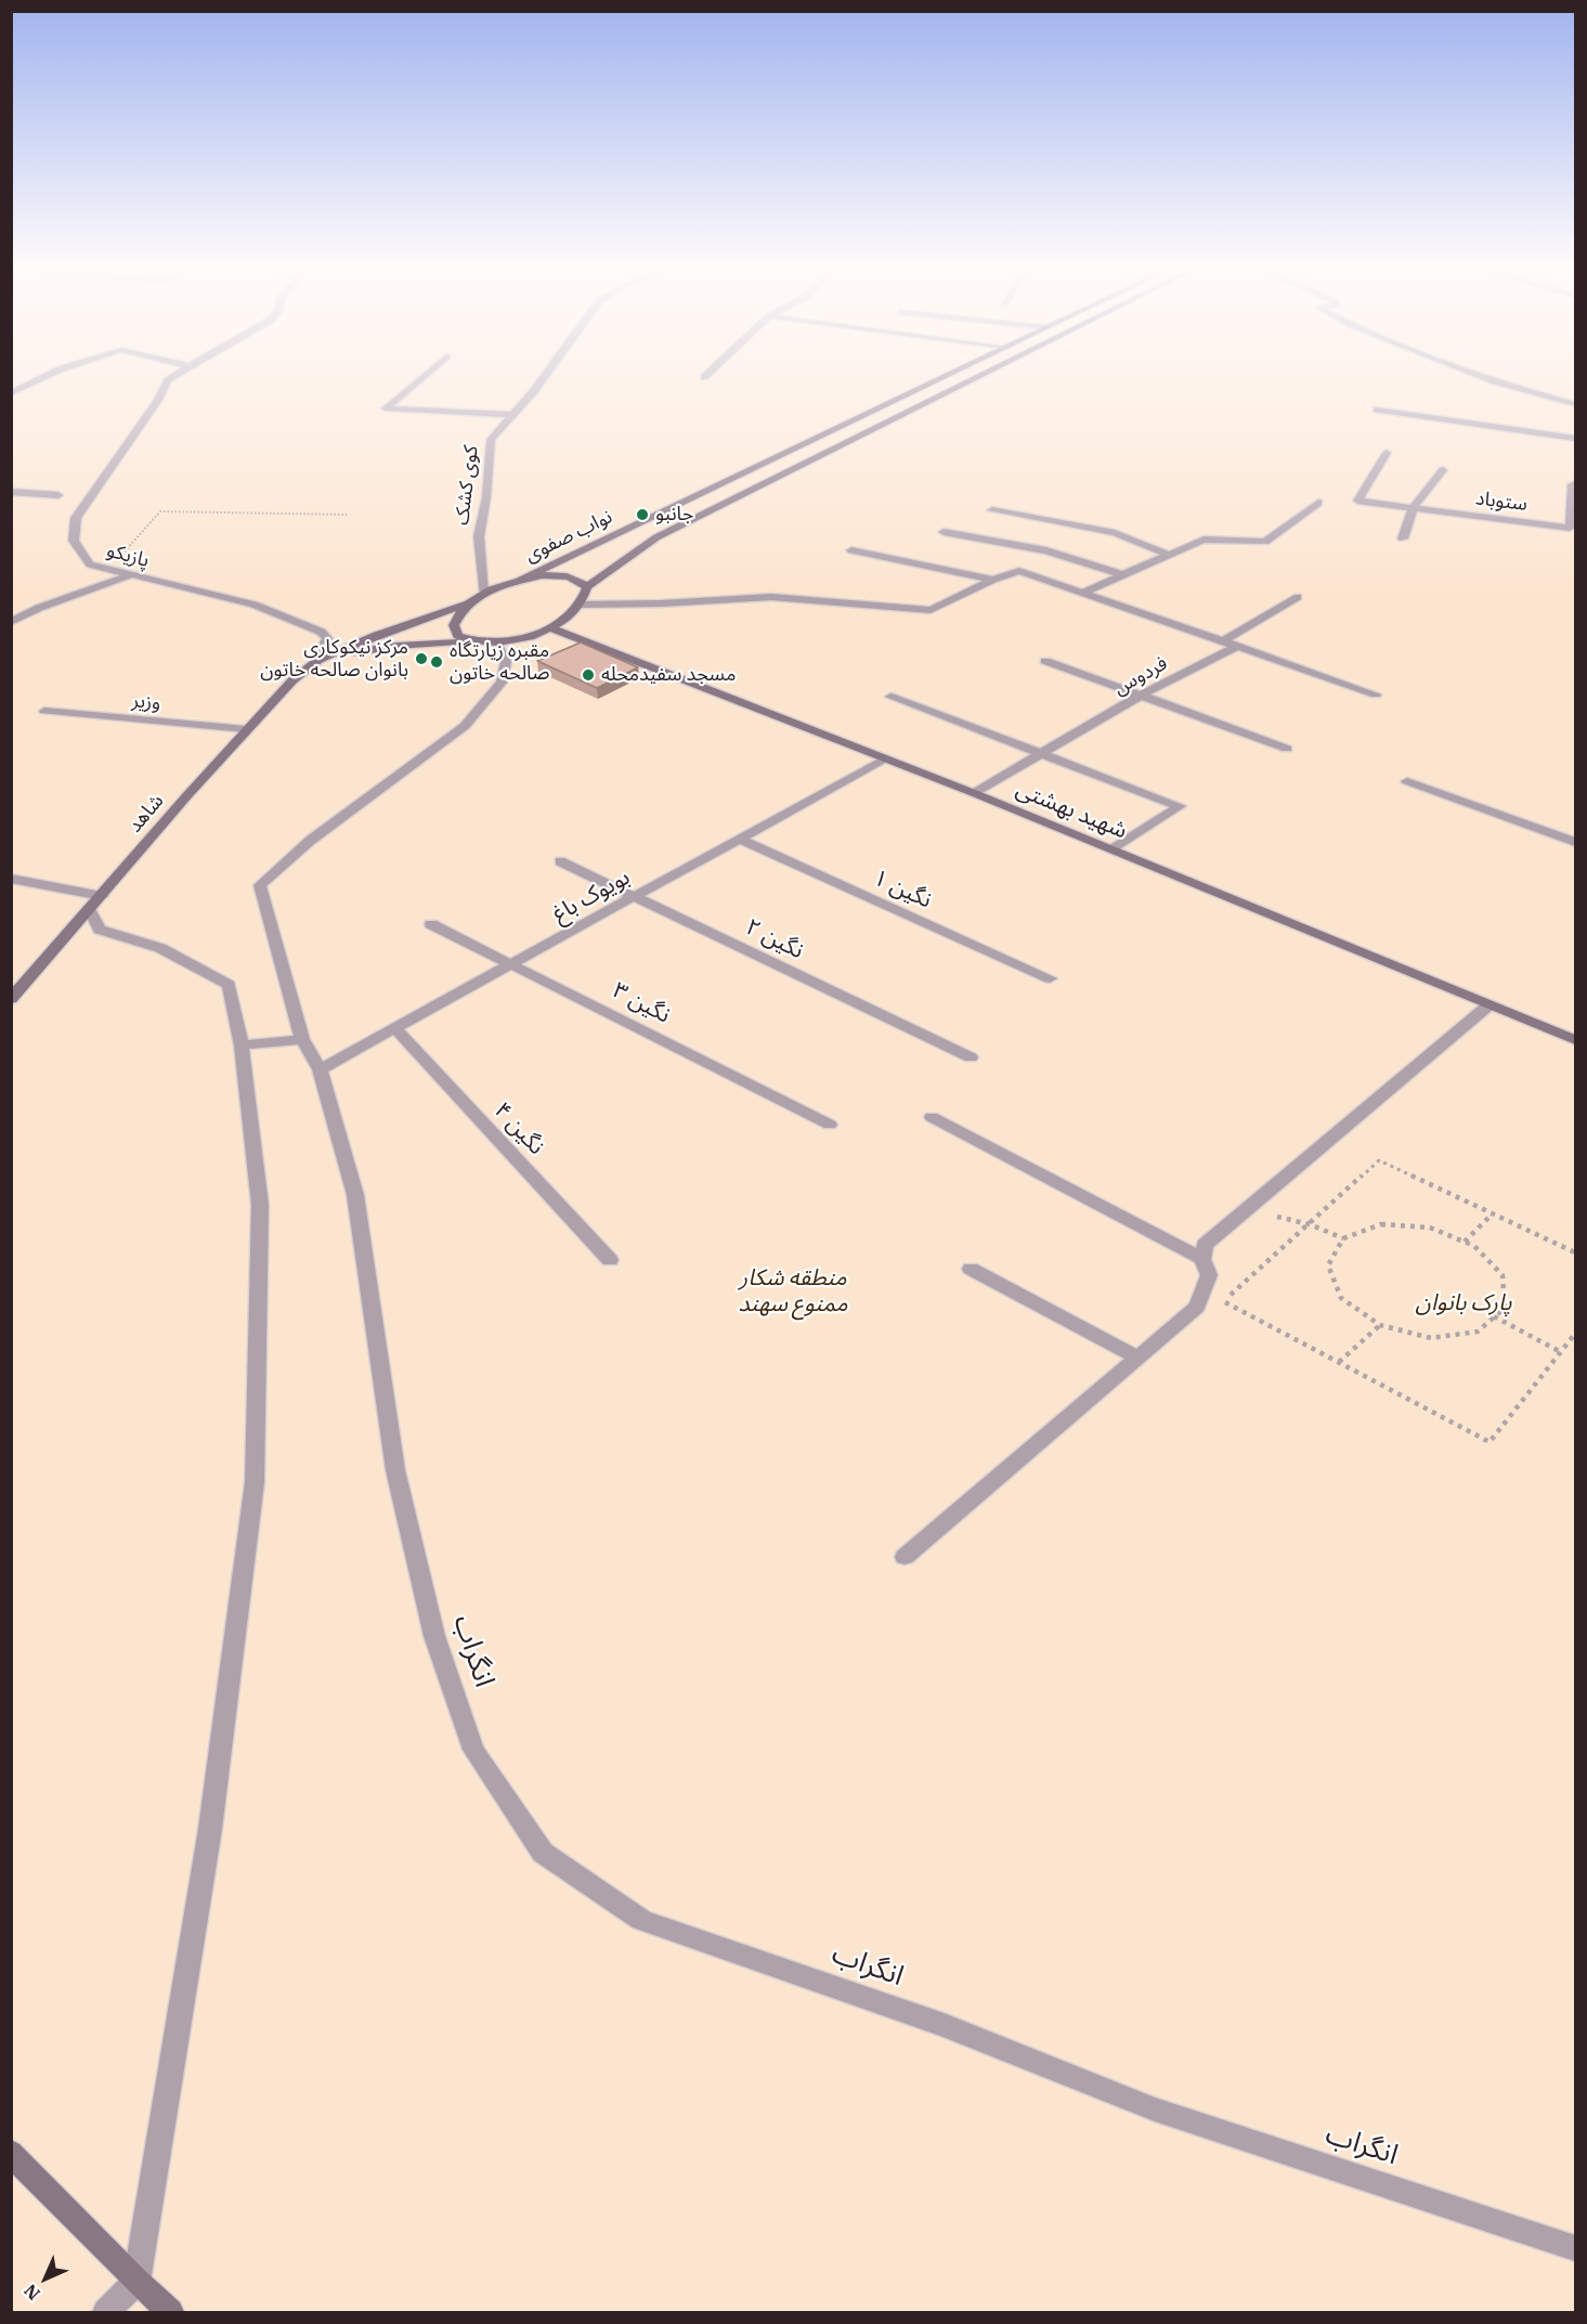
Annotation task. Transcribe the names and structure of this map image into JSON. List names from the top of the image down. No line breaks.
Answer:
{"streets":{"street":["کوی کشک","ستوباد","نواب صفوی","پازیکو","فردوس","وزیر","شهید بهشتی","شاهد","نگین ۱","بویوک باغ","نگین ۲","نگین ۳","نگین ۴","انگراب"]},"crossings":[["پازیکو","شاهد"],["فردوس","شهید بهشتی"],["وزیر","شاهد"],["شهید بهشتی","بویوک باغ"],["نگین ۱","بویوک باغ"],["بویوک باغ","نگین ۲"],["بویوک باغ","نگین ۳"],["بویوک باغ","نگین ۴"],["بویوک باغ","انگراب"]],"parks":["منطقه شکار ممنوع سهند","پارک بانوان"],"places":["جانبو","مرکز نیکوکاری بانوان صالحه خاتون","مقبره زیارتگاه صالحه خاتون","مسجد سفیدمحله"],"north":"bottom left"}
